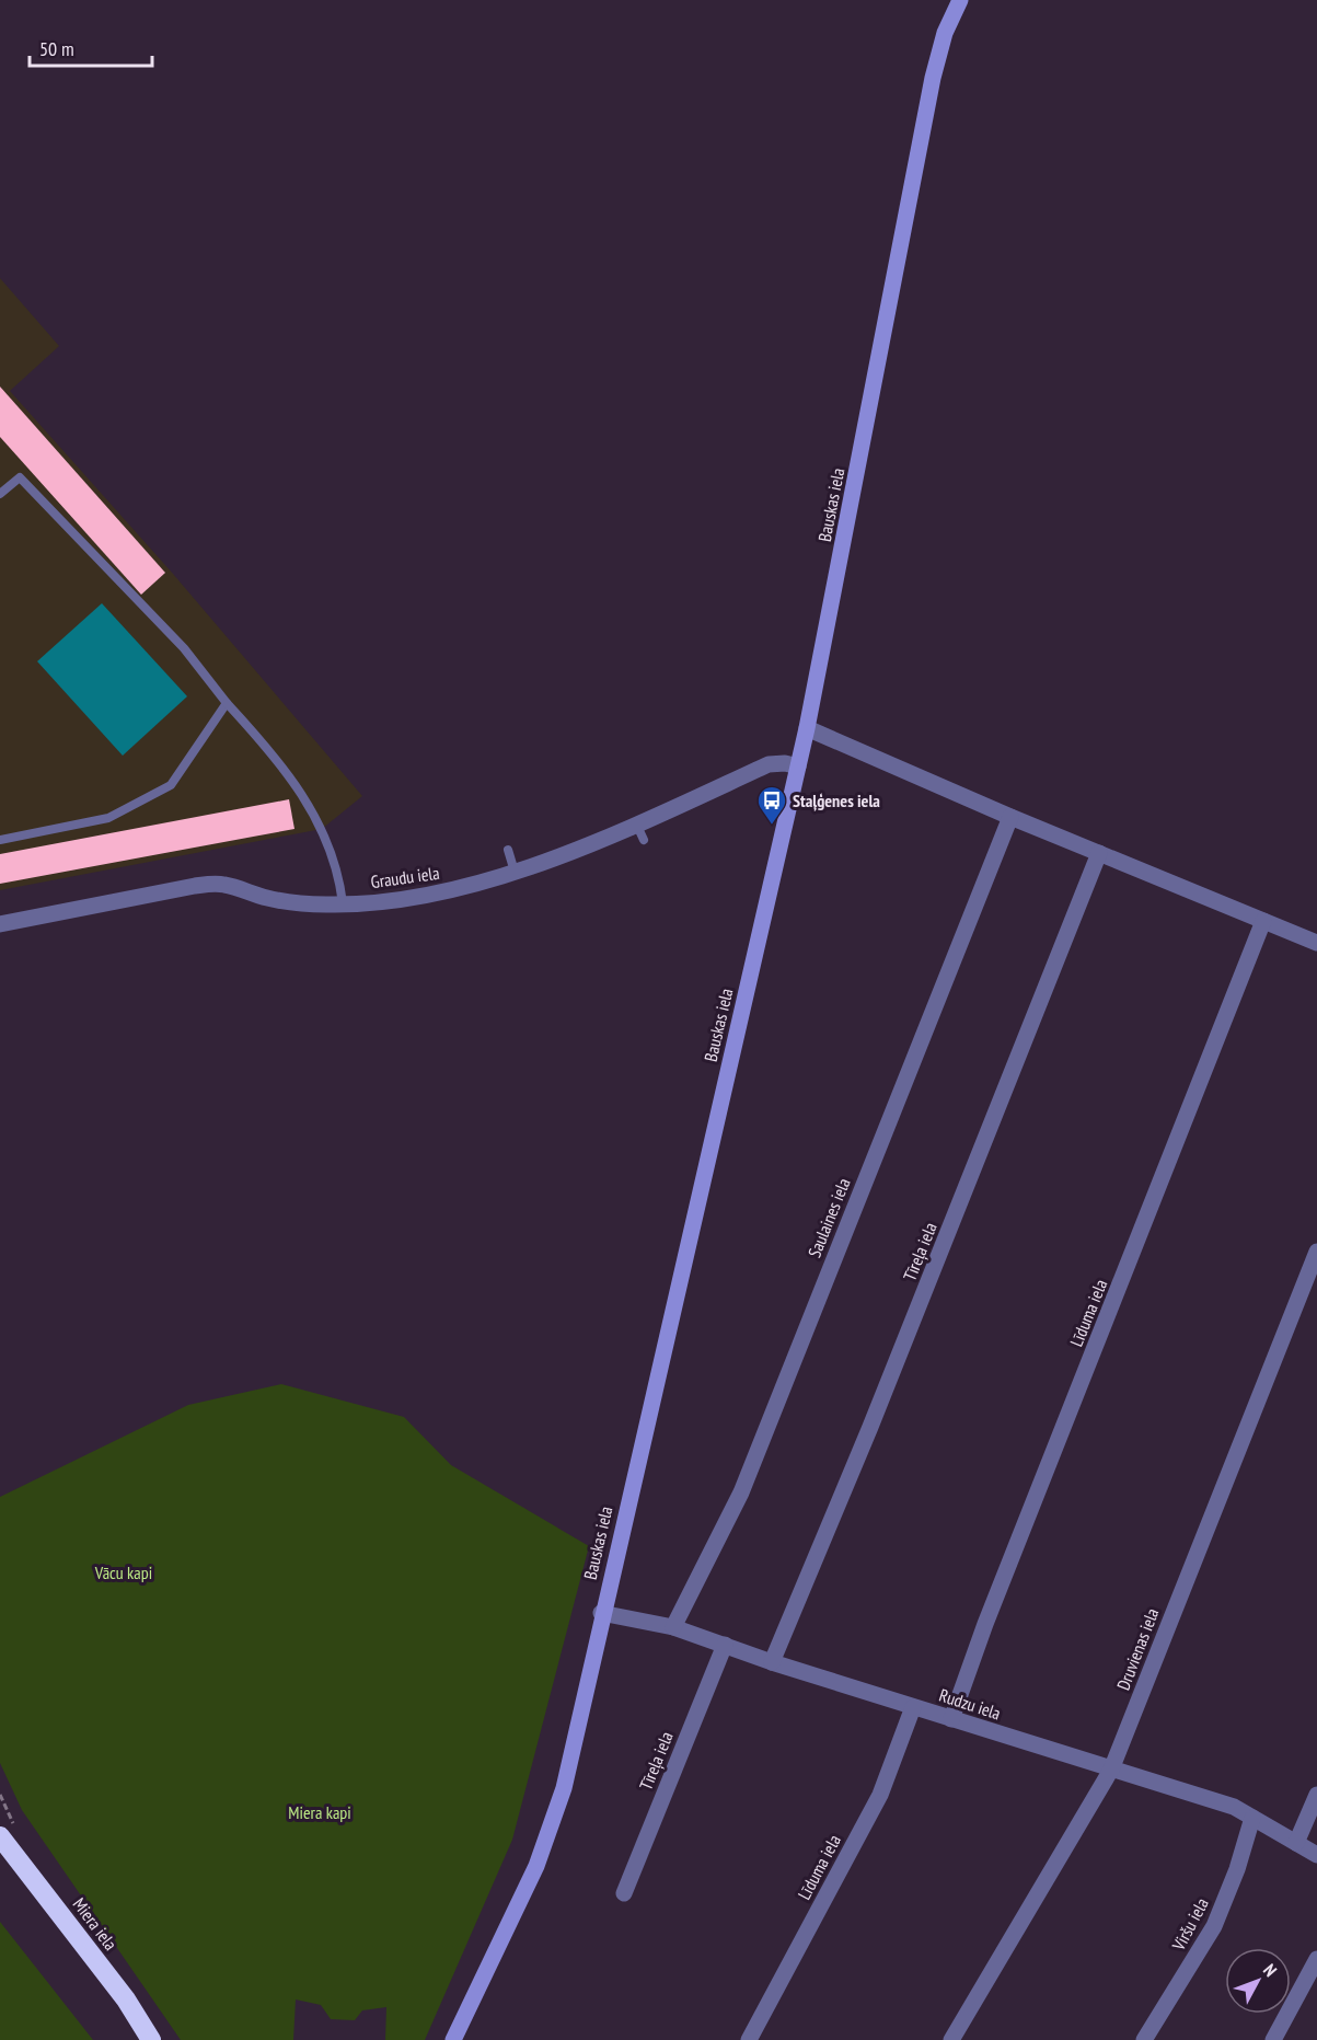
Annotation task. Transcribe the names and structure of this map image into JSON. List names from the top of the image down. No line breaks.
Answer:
{"streets":{"highway":["Miera iela"],"street":["Bauskas iela","Graudu iela","Saulaines iela","Tīreļa iela","Līduma iela","Druvienas iela","Rudzu iela","Viršu iela"]},"crossings":[["Bauskas iela","Graudu iela"],["Bauskas iela","Rudzu iela"],["Saulaines iela","Rudzu iela"],["Tīreļa iela","Rudzu iela"],["Līduma iela","Rudzu iela"],["Druvienas iela","Rudzu iela"],["Rudzu iela","Viršu iela"]],"parks":["Vācu kapi","Miera kapi"],"places":{"bus stop":["Staļģenes iela"]},"scale_bar":"50 m","north":"top right"}
